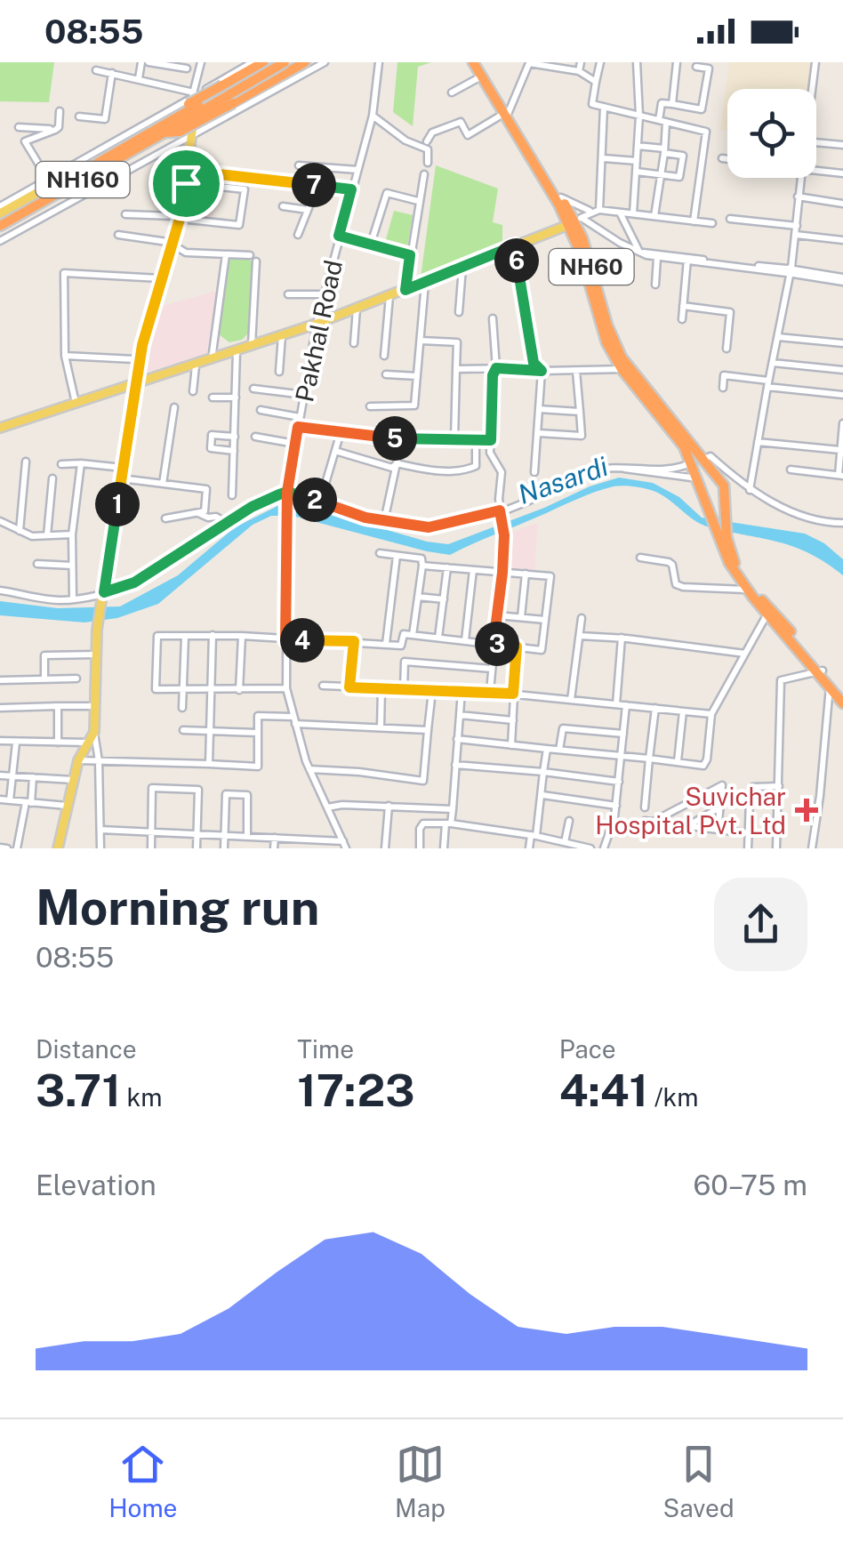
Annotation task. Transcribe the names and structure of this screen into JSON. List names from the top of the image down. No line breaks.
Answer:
{"streets":{"highway":["NH160","NH60"],"street":["Pakhal Road"]},"water":["Nasardi"],"places":{"health":["Suvichar Hospital Pvt. Ltd"]},"page":{"status":"08:55","pins":["7","6","5","2","1","4","3"],"heading":["Morning run","08:55"],"stats":[["Distance","3.71 km"],["Time","17:23"],["Pace","4:41 /km"]],"chart":["Elevation","60–75 m"],"tabs":["Home","Map","Saved"]}}
